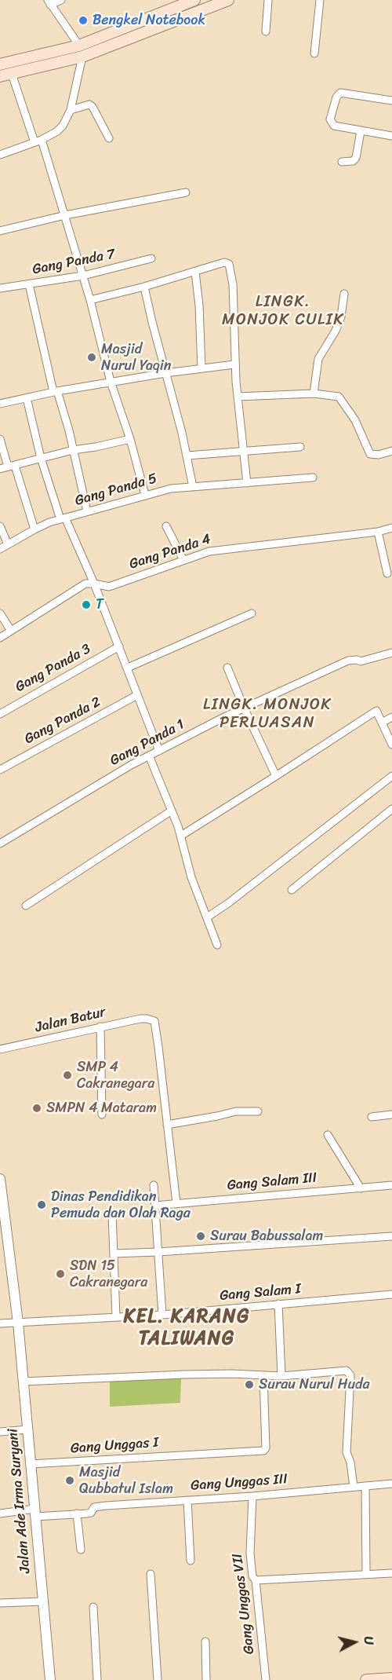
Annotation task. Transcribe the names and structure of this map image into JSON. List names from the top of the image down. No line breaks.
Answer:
{"streets":{"street":["Gang Panda 7","Gang Panda 5","Gang Panda 4","Gang Panda 3","Gang Panda 2","Gang Panda 1","Jalan Batur","Gang Salam III","Gang Salam I","Gang Unggas I","Gang Unggas III","Jalan Ade Irma Suryani","Gang Unggas VII"]},"crossings":[["Gang Salam I","Jalan Ade Irma Suryani"],["Gang Unggas I","Jalan Ade Irma Suryani"],["Gang Unggas III","Jalan Ade Irma Suryani"],["Gang Unggas III","Gang Unggas VII"]],"districts":["LINGK. MONJOK CULIK","LINGK. MONJOK PERLUASAN","KEL. KARANG TALIWANG"],"places":["Bengkel Notebook","Masjid Nurul Yaqin","T","SMP 4 Cakranegara","SMPN 4 Mataram","Dinas Pendidikan Pemuda dan Olah Raga","Surau Babussalam","SDN 15 Cakranegara","Surau Nurul Huda","Masjid Qubbatul Islam"],"north":"right"}
